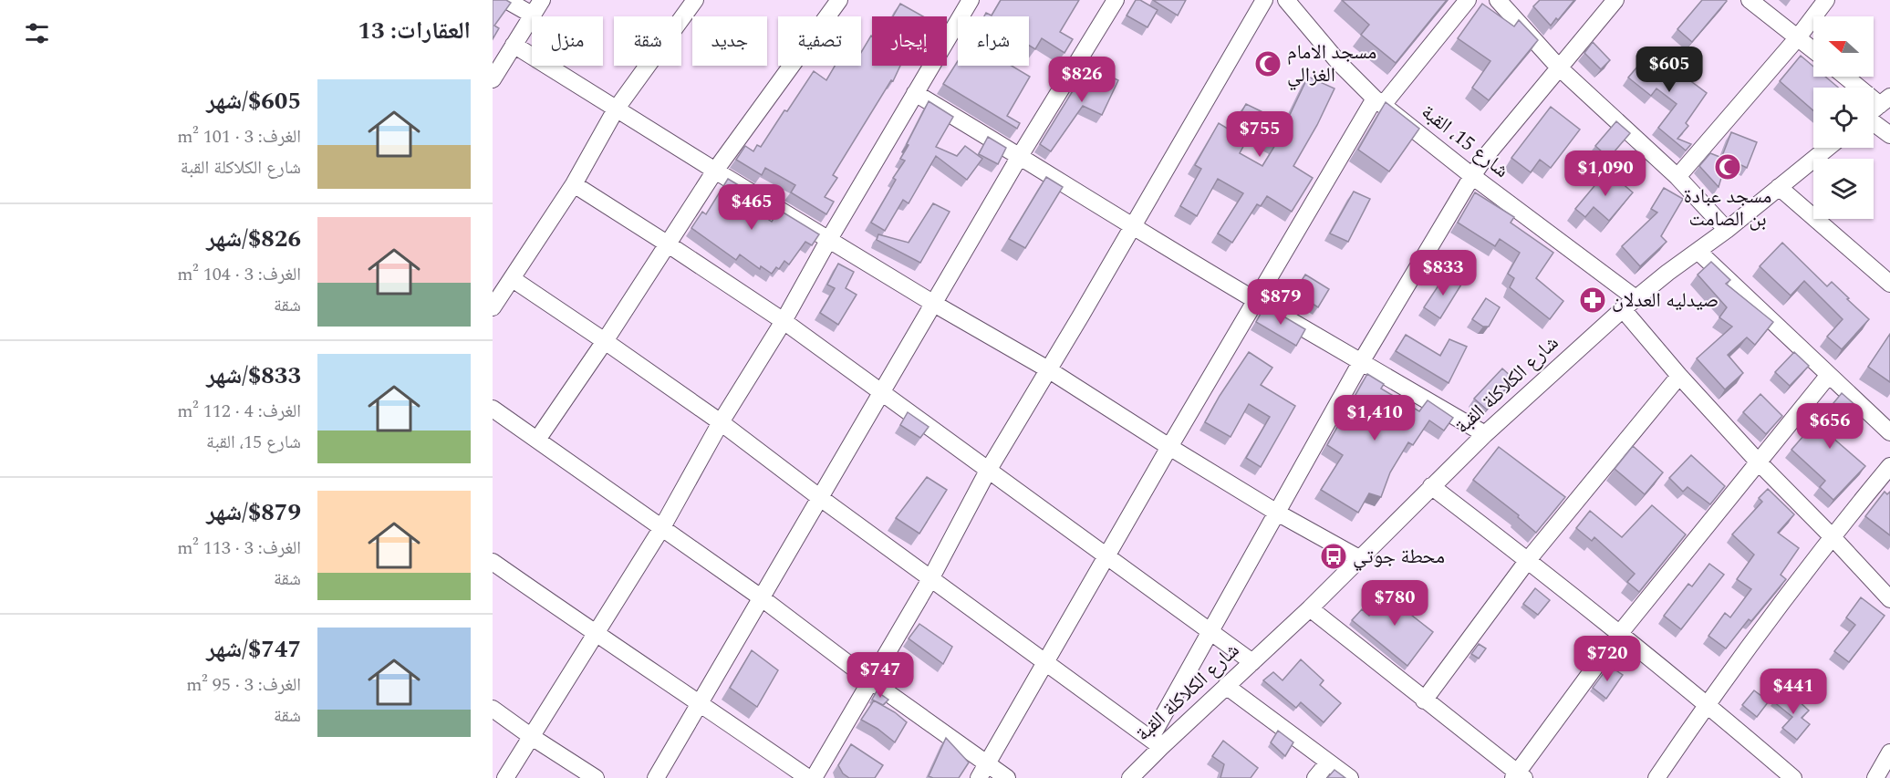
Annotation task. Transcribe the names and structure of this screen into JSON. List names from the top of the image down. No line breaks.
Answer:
{"streets":{"street":["شارع 15، القبة","شارع الكلاكلة القبة"]},"crossings":[["شارع 15، القبة","شارع الكلاكلة القبة"]],"places":{"mosque":["مسجد الامام الغزالي","مسجد عبادة بن الصامت"],"pharmacy":["صيدليه العدلان"],"bus stop":["محطة جوتي"]},"north":"left","page":{"heading":"العقارات: 13","chip":["شراء","إيجار","تصفية","جديد","شقة","منزل"],"price":["$605","$826","$755","$1,090","$465","$833","$879","$1,410","$656","$780","$720","$747","$441"],"list":[{"name":"$605/شهر","note":"الغرف: 3 · 101 m² · شارع الكلاكلة القبة"},{"name":"$826/شهر","note":"الغرف: 3 · 104 m² · شقة"},{"name":"$833/شهر","note":"الغرف: 4 · 112 m² · شارع 15، القبة"},{"name":"$879/شهر","note":"الغرف: 3 · 113 m² · شقة"},{"name":"$747/شهر","note":"الغرف: 3 · 95 m² · شقة"}]}}
